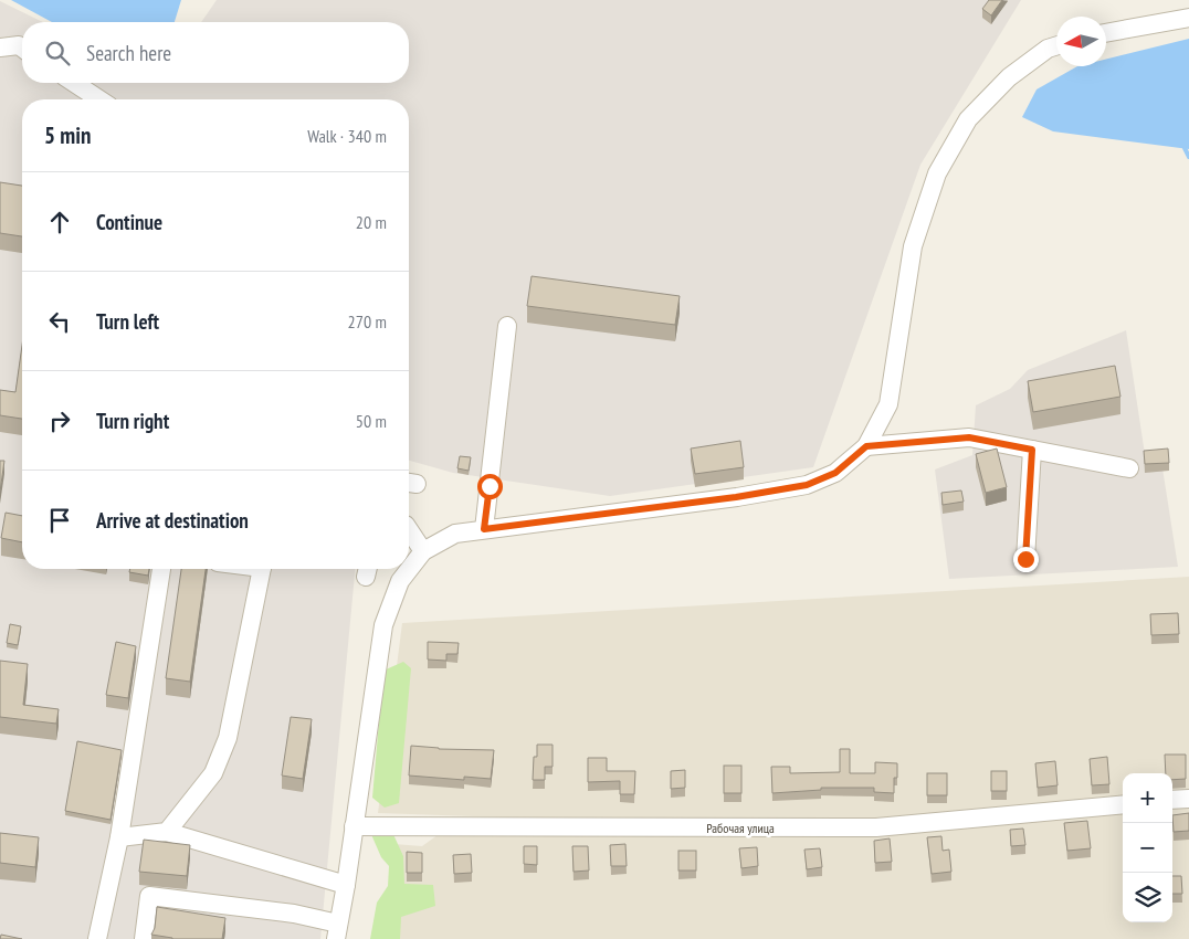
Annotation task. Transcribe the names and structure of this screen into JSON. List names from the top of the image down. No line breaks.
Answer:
{"streets":{"street":["Рабочая улица"]},"north":"left","page":{"search":"Search here","heading":["5 min","Walk · 340 m"],"list":[["Continue","20 m"],["Turn left","270 m"],["Turn right","50 m"],"Arrive at destination"],"map_buttons":["+","−"]}}
